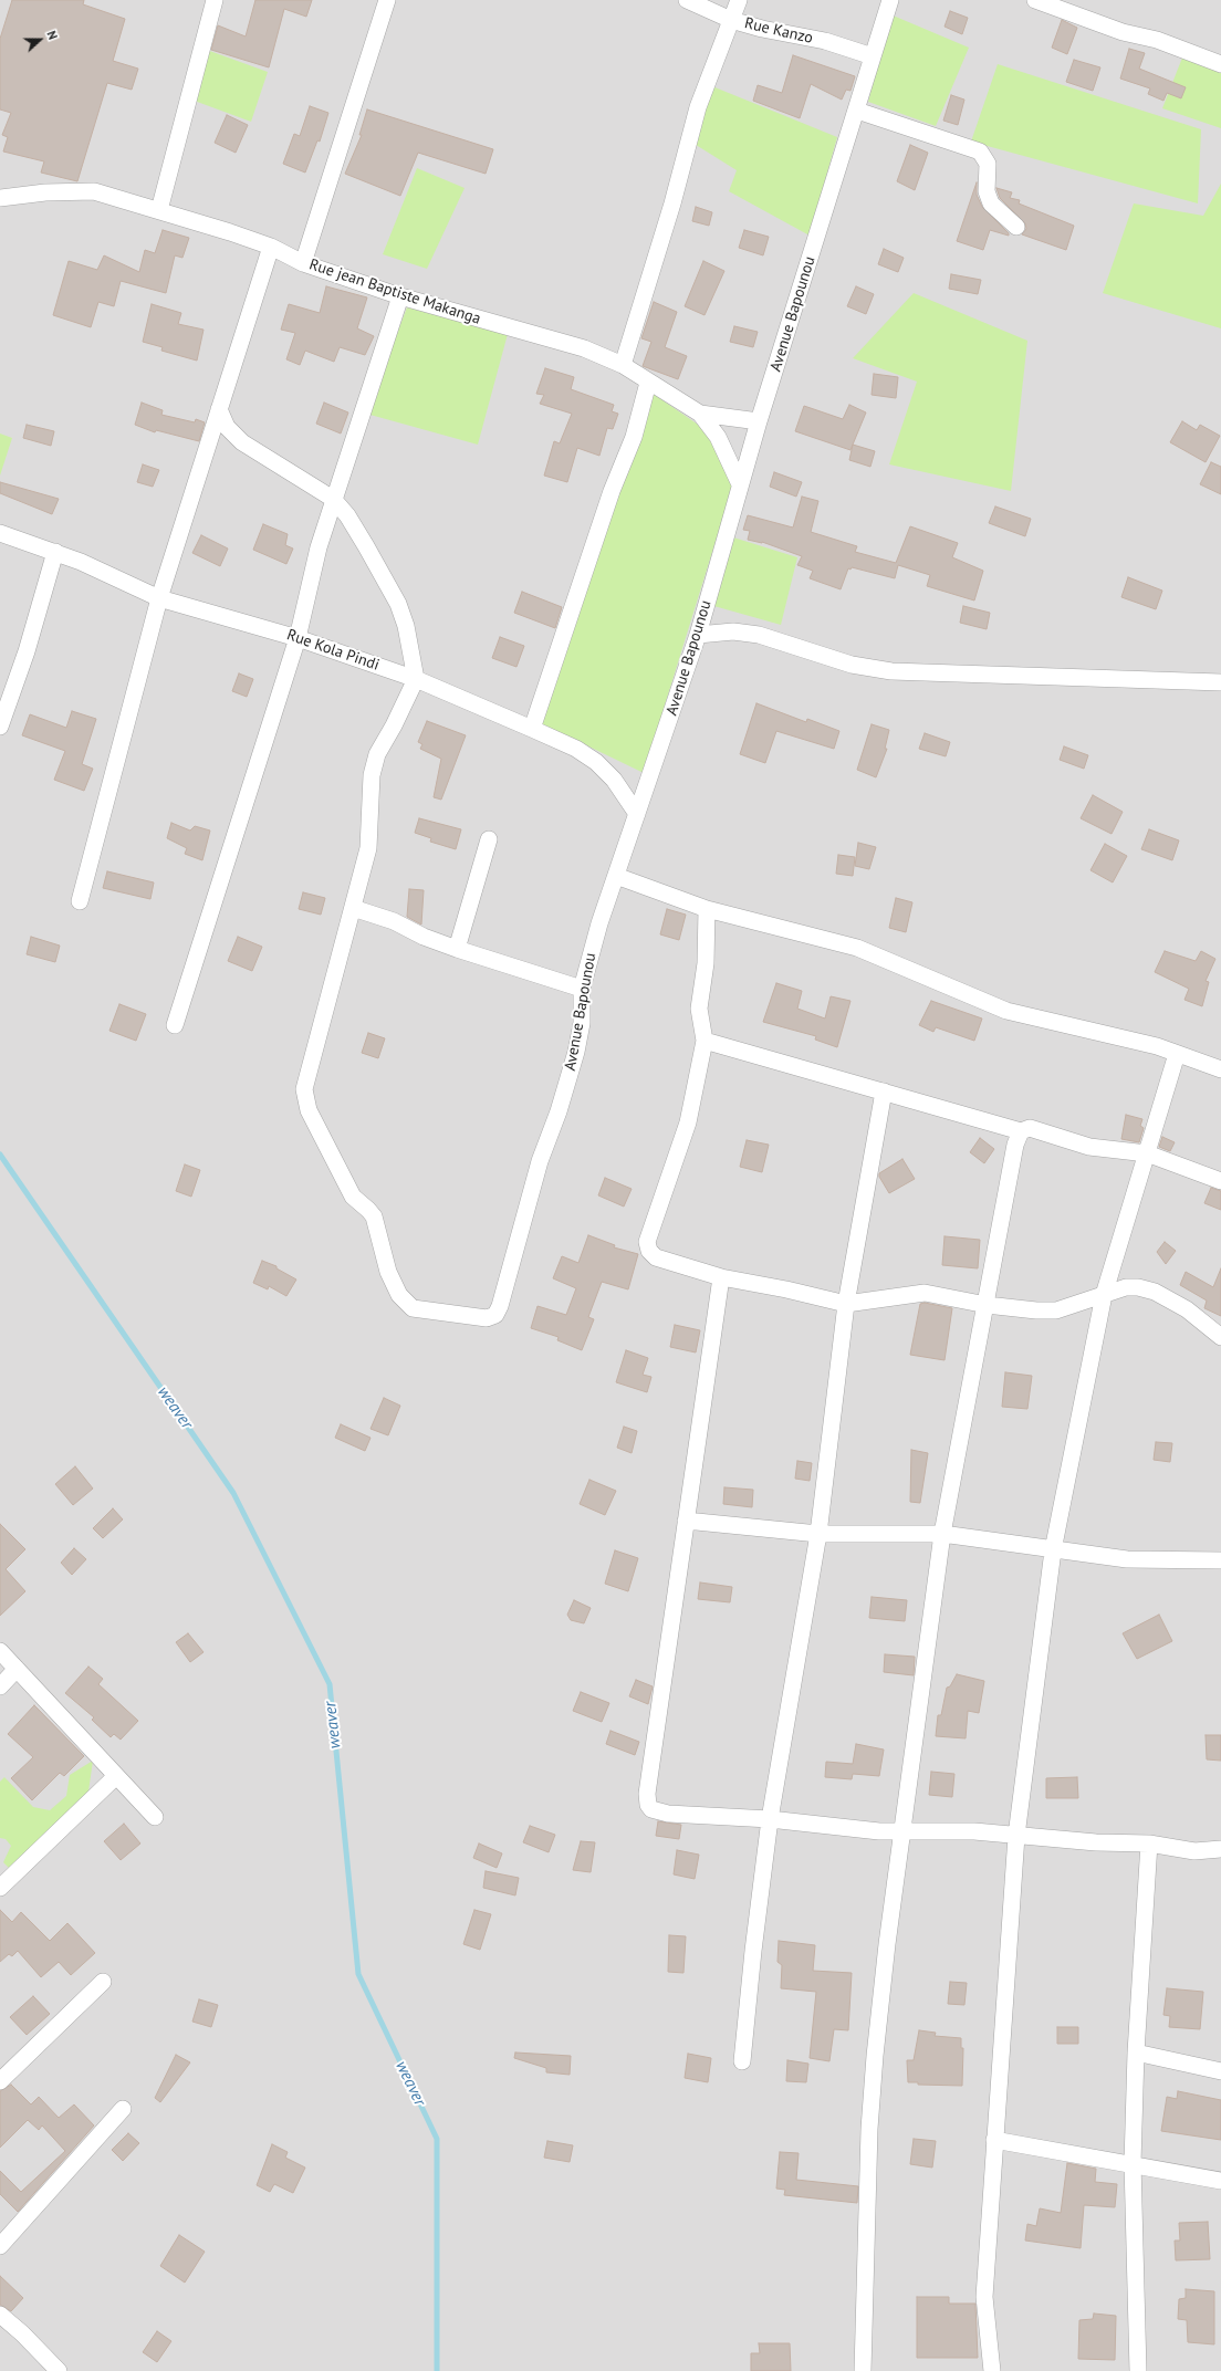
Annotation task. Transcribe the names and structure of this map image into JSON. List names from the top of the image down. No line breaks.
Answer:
{"streets":{"street":["Rue Kanzo","Rue jean Baptiste Makanga","Avenue Bapounou","Rue Kola Pindi"]},"crossings":[["Rue Kanzo","Avenue Bapounou"],["Rue jean Baptiste Makanga","Avenue Bapounou"],["Avenue Bapounou","Rue Kola Pindi"]],"water":["weaver"],"north":"right"}
